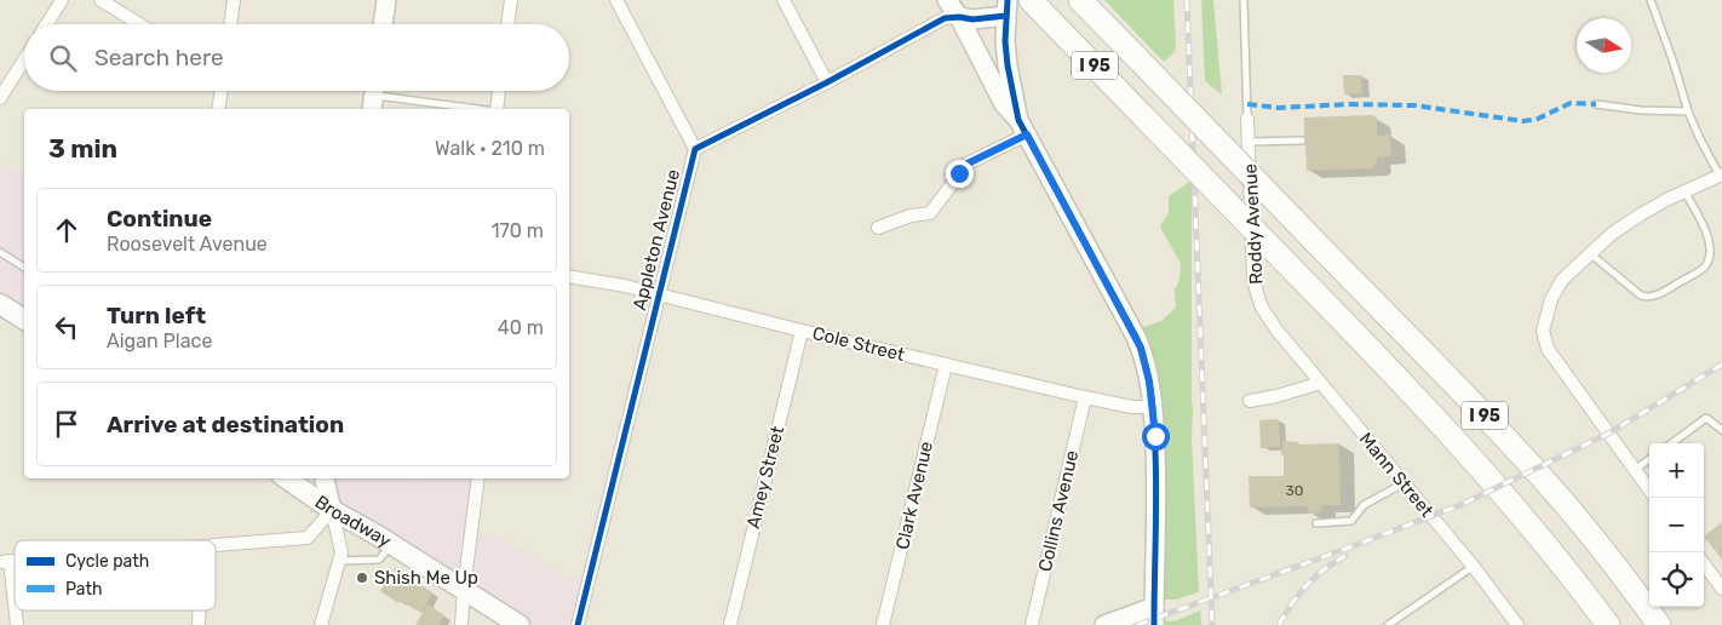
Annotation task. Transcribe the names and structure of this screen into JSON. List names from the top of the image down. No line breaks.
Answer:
{"streets":{"highway":["I 95"],"main road":["Broadway"],"street":["Roddy Avenue","Appleton Avenue","Cole Street","Mann Street","Amey Street","Clark Avenue","Collins Avenue"]},"crossings":[["Roddy Avenue","Mann Street"],["Appleton Avenue","Cole Street"],["Cole Street","Amey Street"],["Cole Street","Clark Avenue"],["Cole Street","Collins Avenue"]],"places":["Shish Me Up"],"house_numbers":["30"],"legend":["Cycle path","Path"],"north":"right","page":{"search":"Search here","heading":["3 min","Walk · 210 m"],"list":[["Continue","Roosevelt Avenue","170 m"],["Turn left","Aigan Place","40 m"],"Arrive at destination"],"map_buttons":["+","−"]}}
